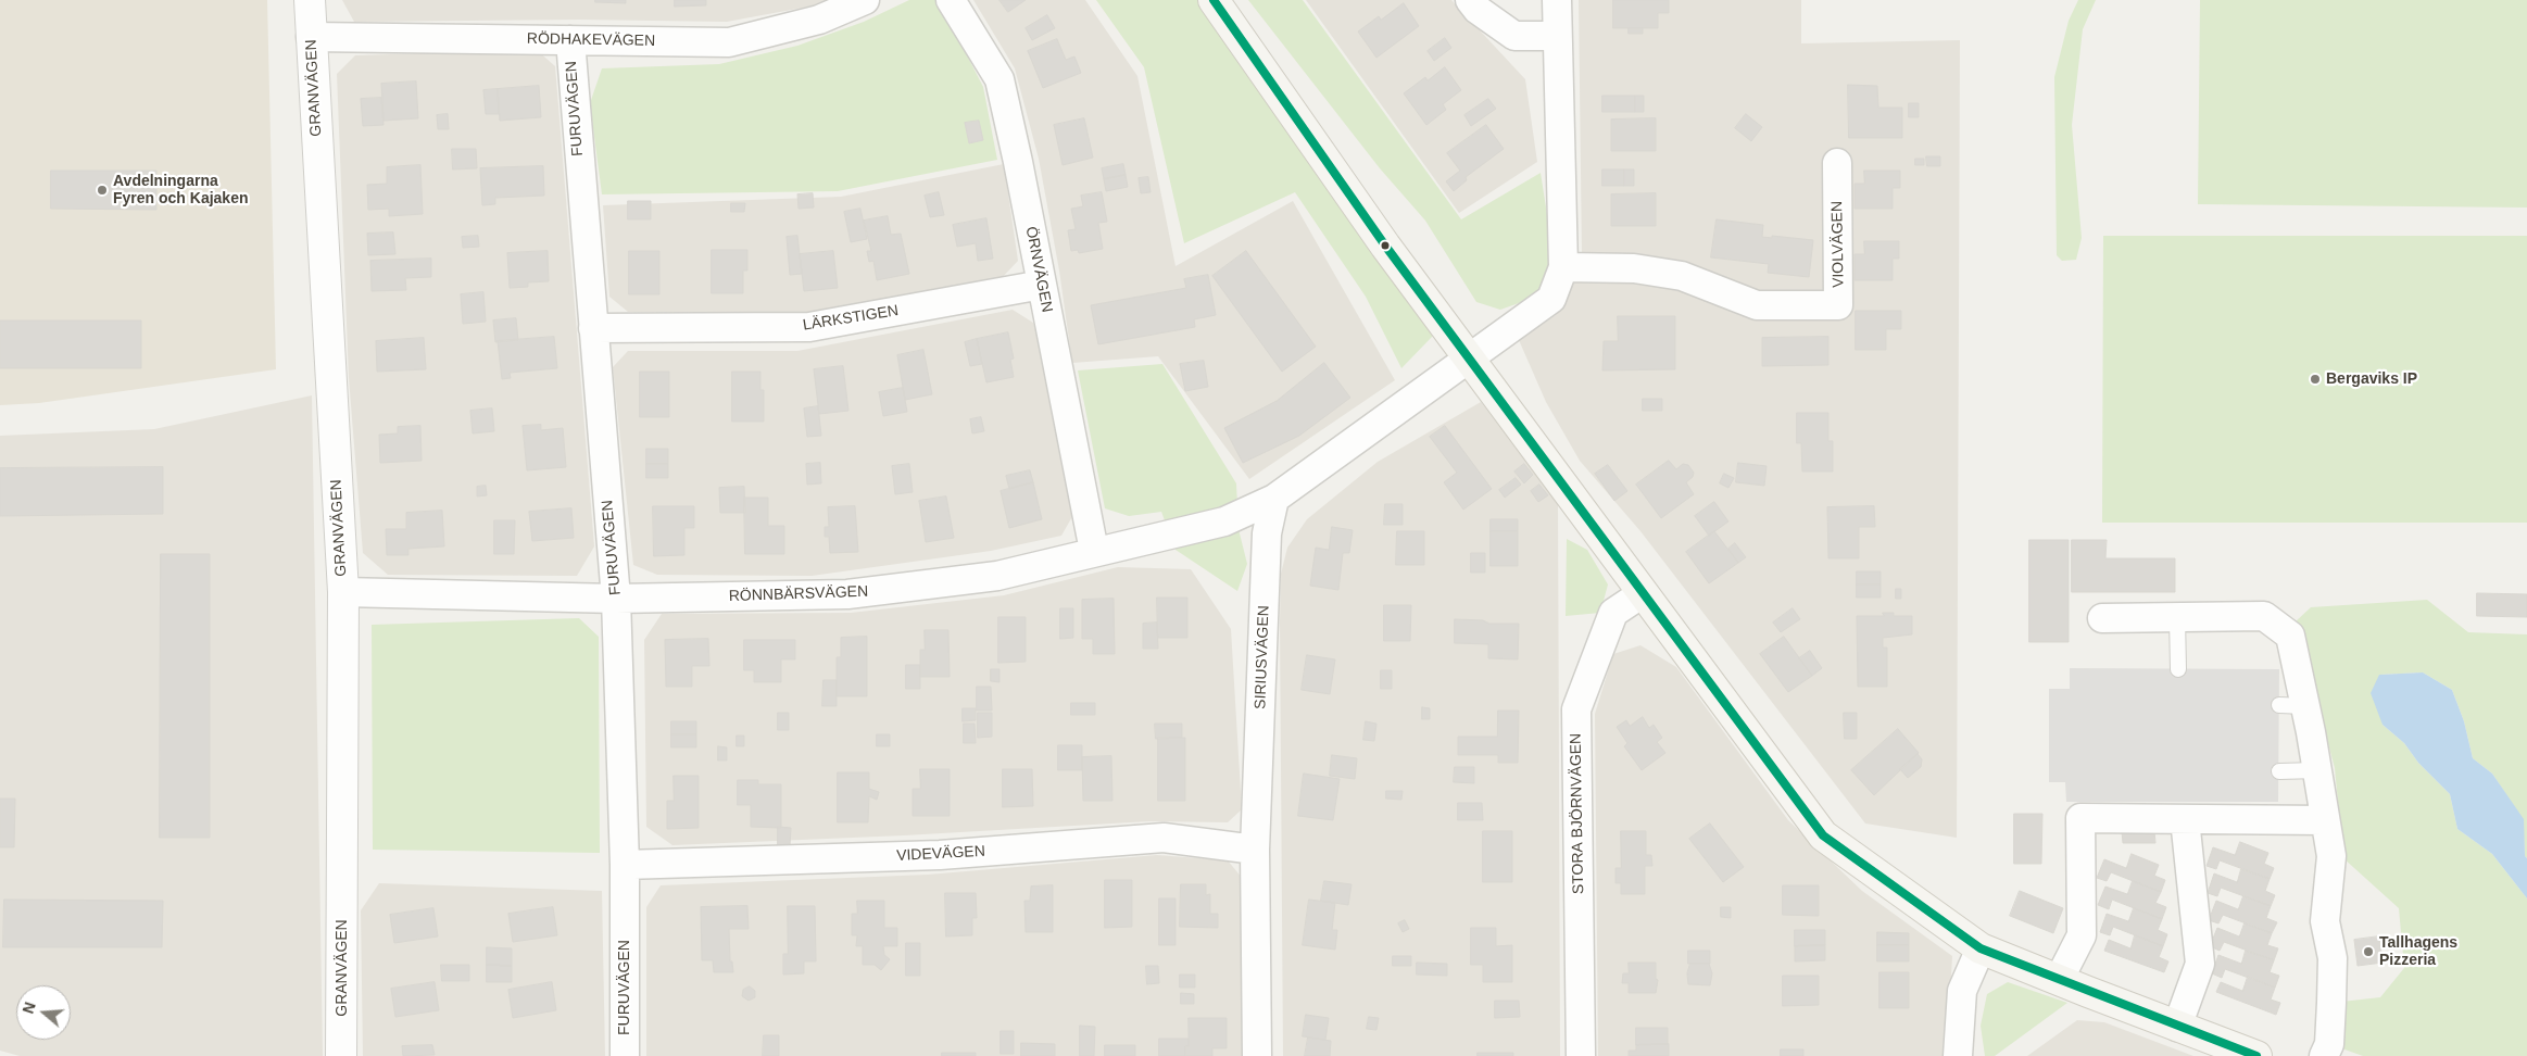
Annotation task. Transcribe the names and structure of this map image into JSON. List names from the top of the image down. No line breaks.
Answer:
{"streets":{"street":["RÖDHAKEVÄGEN","GRANVÄGEN","FURUVÄGEN","VIOLVÄGEN","ÖRNVÄGEN","LÄRKSTIGEN","RÖNNBÄRSVÄGEN","SIRIUSVÄGEN","STORA BJÖRNVÄGEN","VIDEVÄGEN"]},"crossings":[["RÖDHAKEVÄGEN","GRANVÄGEN"],["RÖDHAKEVÄGEN","FURUVÄGEN"],["GRANVÄGEN","RÖNNBÄRSVÄGEN"],["FURUVÄGEN","LÄRKSTIGEN"],["FURUVÄGEN","RÖNNBÄRSVÄGEN"],["FURUVÄGEN","VIDEVÄGEN"],["ÖRNVÄGEN","LÄRKSTIGEN"],["ÖRNVÄGEN","RÖNNBÄRSVÄGEN"],["RÖNNBÄRSVÄGEN","SIRIUSVÄGEN"],["SIRIUSVÄGEN","VIDEVÄGEN"]],"places":["Avdelningarna Fyren och Kajaken","Bergaviks IP","Tallhagens Pizzeria"],"north":"left"}
